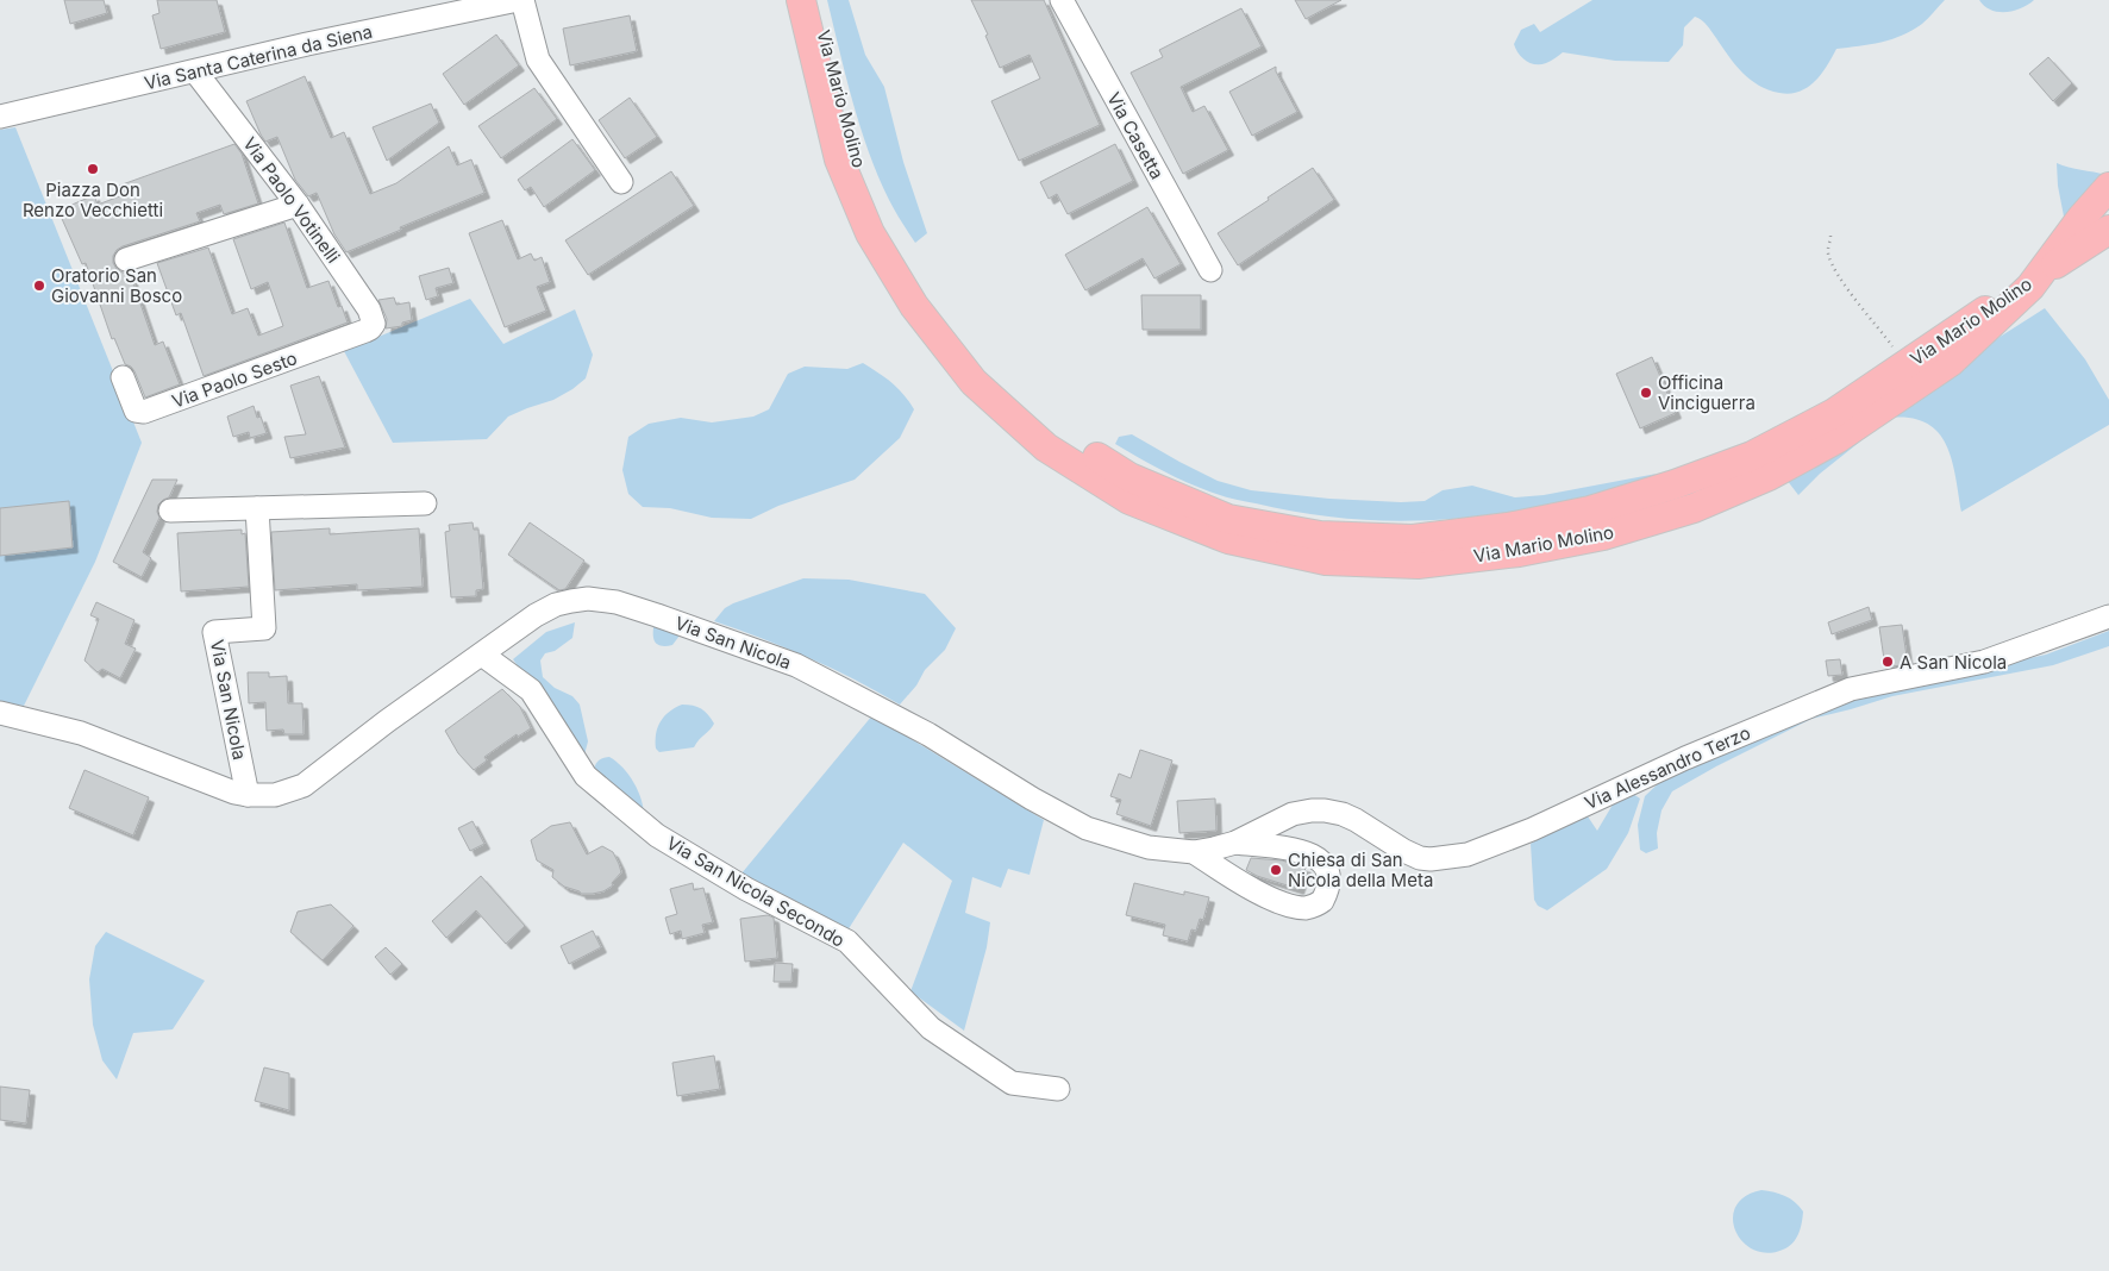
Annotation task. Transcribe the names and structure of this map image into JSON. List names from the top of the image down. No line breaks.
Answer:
{"streets":{"main road":["Via Mario Molino"],"street":["Via Santa Caterina da Siena","Via Casetta","Via Paolo Votinelli","Via Paolo Sesto","Via San Nicola","Via Alessandro Terzo","Via San Nicola Secondo"]},"crossings":[["Via Santa Caterina da Siena","Via Paolo Votinelli"],["Via Paolo Votinelli","Via Paolo Sesto"],["Via San Nicola","Via Alessandro Terzo"],["Via San Nicola","Via San Nicola Secondo"]],"places":["Piazza Don Renzo Vecchietti","Oratorio San Giovanni Bosco","Officina Vinciguerra","A San Nicola","Chiesa di San Nicola della Meta"]}
